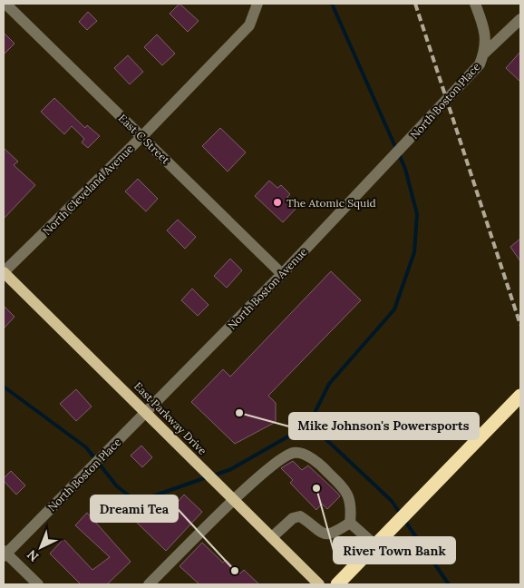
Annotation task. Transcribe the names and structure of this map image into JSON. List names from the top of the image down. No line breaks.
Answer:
{"streets":{"main road":["East Parkway Drive"],"street":["North Boston Place","East C Street","North Cleveland Avenue","North Boston Avenue"]},"crossings":[["North Boston Place","North Boston Avenue"],["North Boston Place","East Parkway Drive"],["East C Street","North Cleveland Avenue"],["East C Street","North Boston Avenue"],["North Cleveland Avenue","East Parkway Drive"],["North Boston Avenue","East Parkway Drive"]],"places":["The Atomic Squid","Mike Johnson's Powersports","River Town Bank","Dreami Tea"],"north":"bottom left"}
